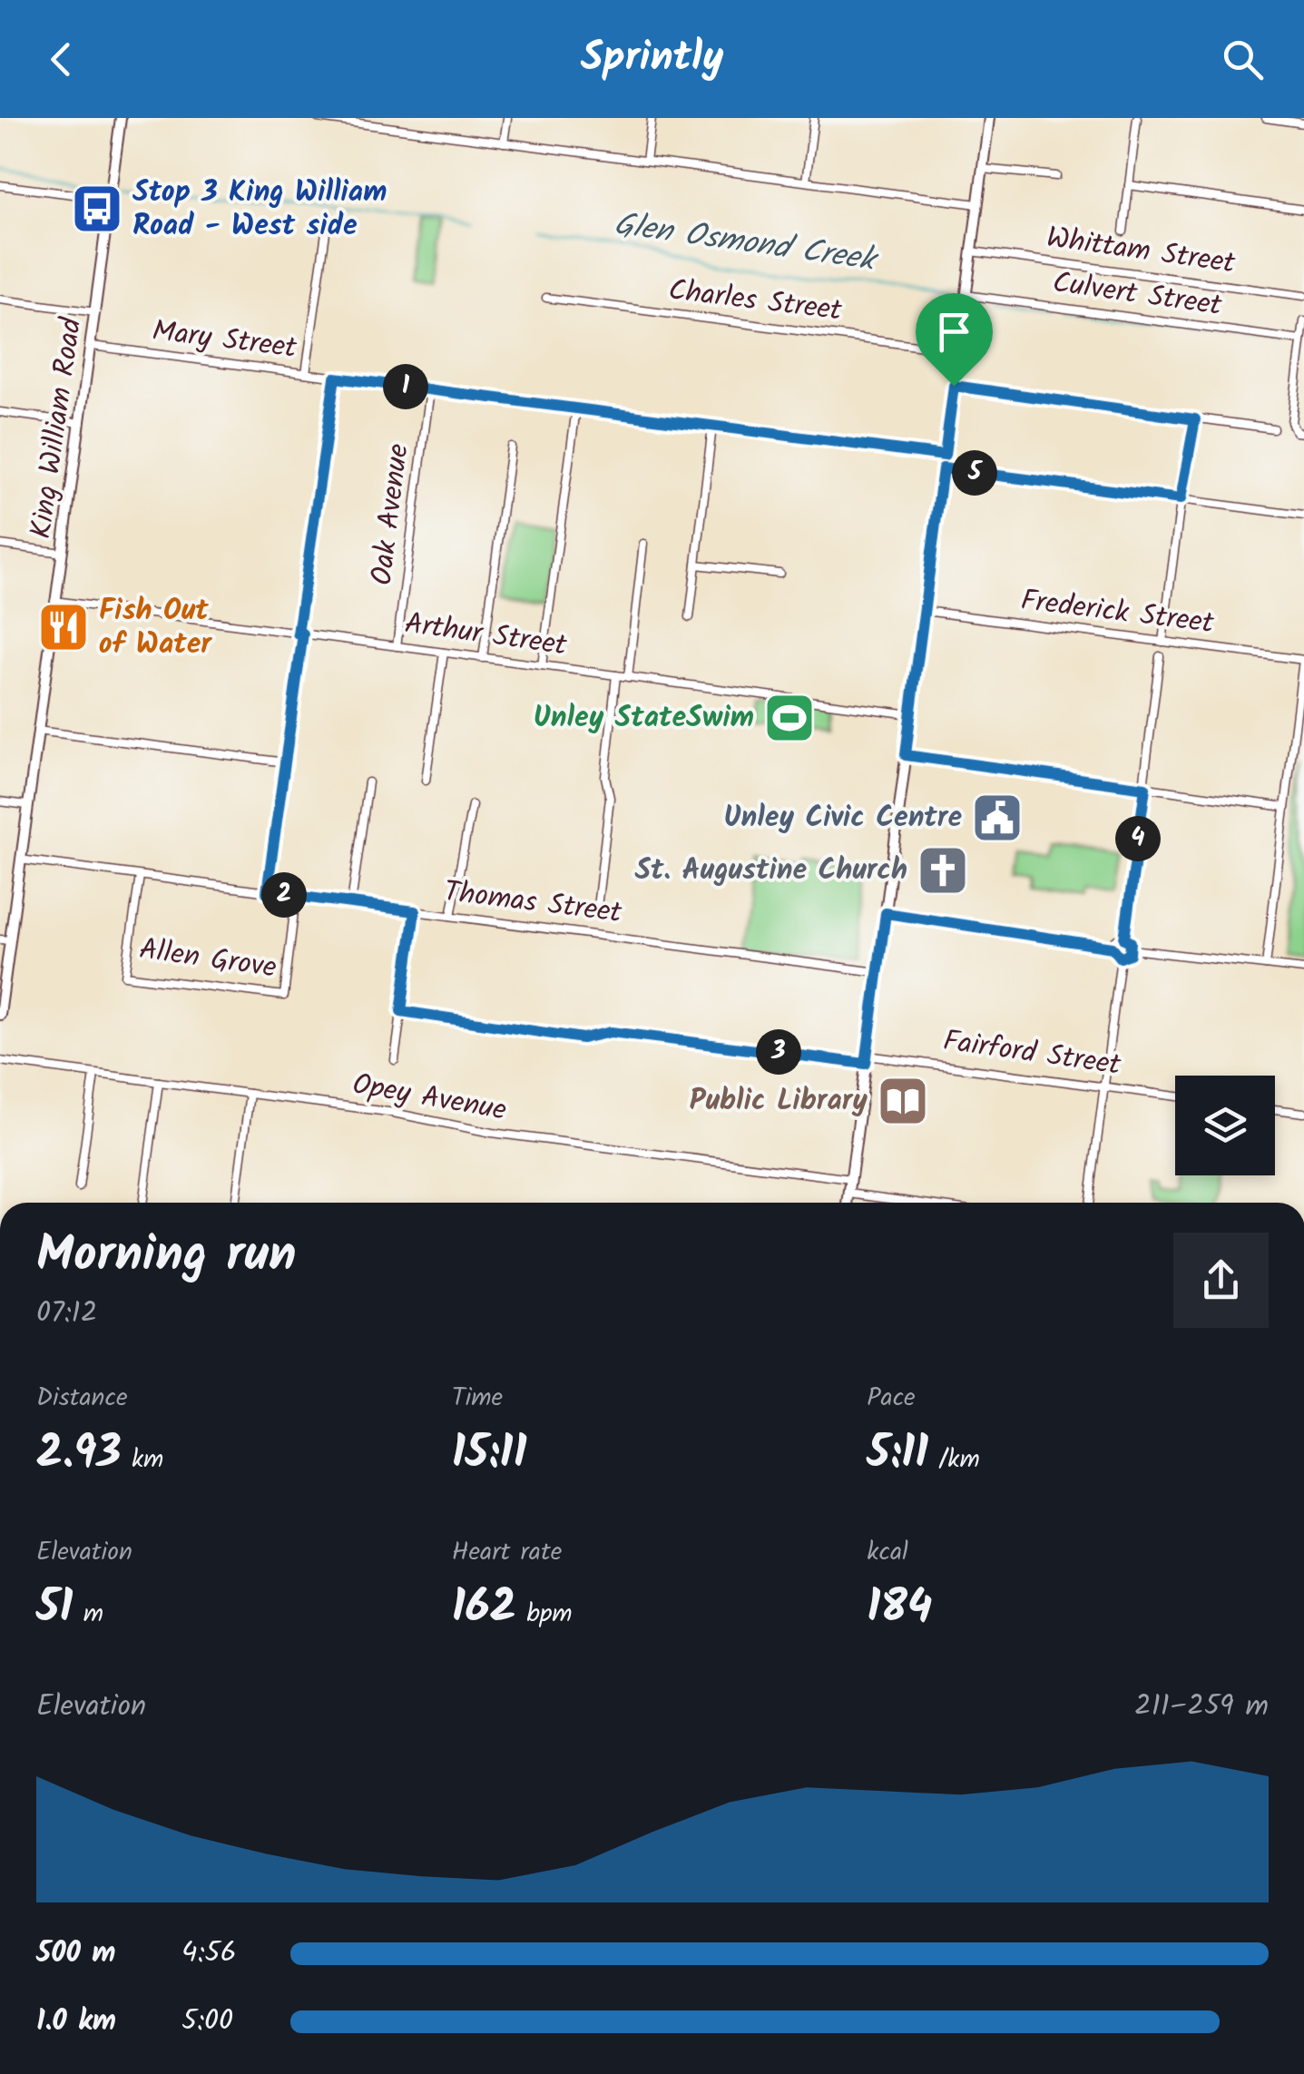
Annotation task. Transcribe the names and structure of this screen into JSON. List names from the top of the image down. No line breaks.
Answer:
{"streets":{"main road":["King William Road"],"street":["Whittam Street","Culvert Street","Charles Street","Mary Street","Oak Avenue","Frederick Street","Arthur Street","Thomas Street","Allen Grove","Fairford Street","Opey Avenue"]},"crossings":[["Mary Street","King William Road"],["Mary Street","Oak Avenue"],["King William Road","Arthur Street"],["King William Road","Thomas Street"],["Oak Avenue","Arthur Street"],["Thomas Street","Allen Grove"]],"water":["Glen Osmond Creek"],"places":{"bus stop":["Stop 3 King William Road - West side"],"restaurant":["Fish Out of Water"],"sports":["Unley StateSwim"],"public building":["Unley Civic Centre"],"church":["St. Augustine Church"],"library":["Public Library"]},"page":{"header":"Sprintly","pins":["1","5","4","2","3"],"heading":["Morning run","07:12"],"stats":[["Distance","2.93 km"],["Time","15:11"],["Pace","5:11 /km"],["Elevation","51 m"],["Heart rate","162 bpm"],["kcal","184"]],"chart":["Elevation","211–259 m"],"list":[{"name":"500 m","note":"4:56"},{"name":"1.0 km","note":"5:00"}]}}
